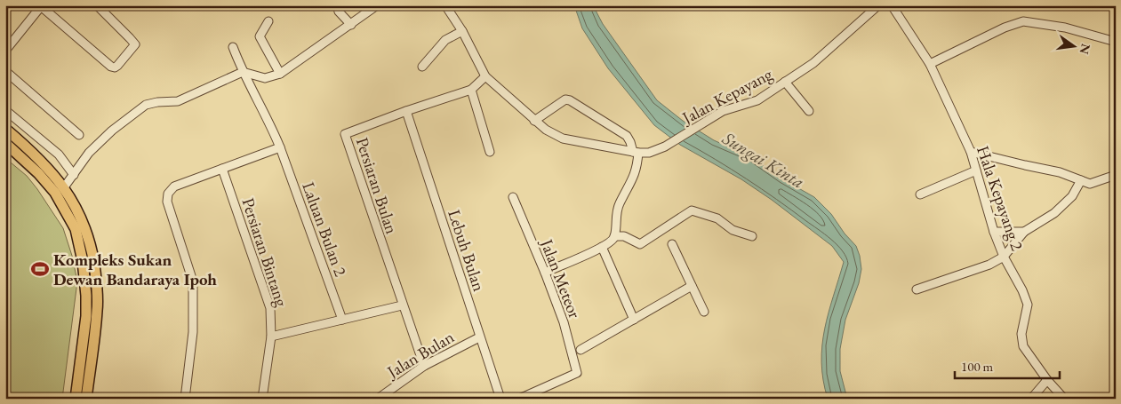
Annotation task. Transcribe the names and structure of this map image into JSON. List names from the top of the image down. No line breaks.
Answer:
{"streets":{"street":["Jalan Kepayang","Persiaran Bulan","Hala Kepayang 2","Laluan Bulan 2","Lebuh Bulan","Persiaran Bintang","Jalan Meteor","Jalan Bulan"]},"crossings":[["Jalan Kepayang","Persiaran Bulan"],["Persiaran Bulan","Lebuh Bulan"],["Persiaran Bulan","Jalan Bulan"],["Lebuh Bulan","Jalan Bulan"]],"water":["Sungai Kinta"],"places":{"sports":["Kompleks Sukan Dewan Bandaraya Ipoh"]},"scale_bar":"100 m","north":"right"}
